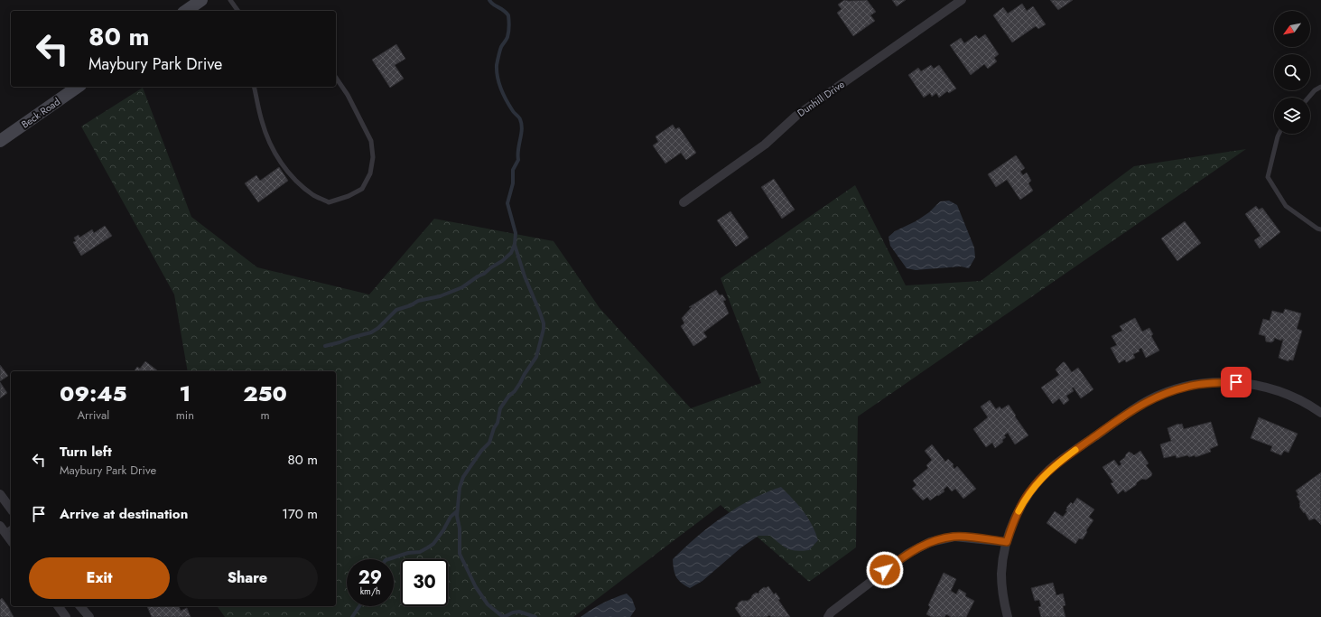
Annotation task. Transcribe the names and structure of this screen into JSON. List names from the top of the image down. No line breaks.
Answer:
{"streets":{"main road":["Beck Road"],"street":["Dunhill Drive"]},"north":"bottom left","page":{"turn":["80 m","Maybury Park Drive"],"eta":["09:45","Arrival","1","min","250","m"],"list":[{"name":"Turn left","note":"Maybury Park Drive","value":"80 m"},{"name":"Arrive at destination","value":"170 m"}],"buttons":["Exit","Share"],"speed":"29 km/h","limit":"30"}}
